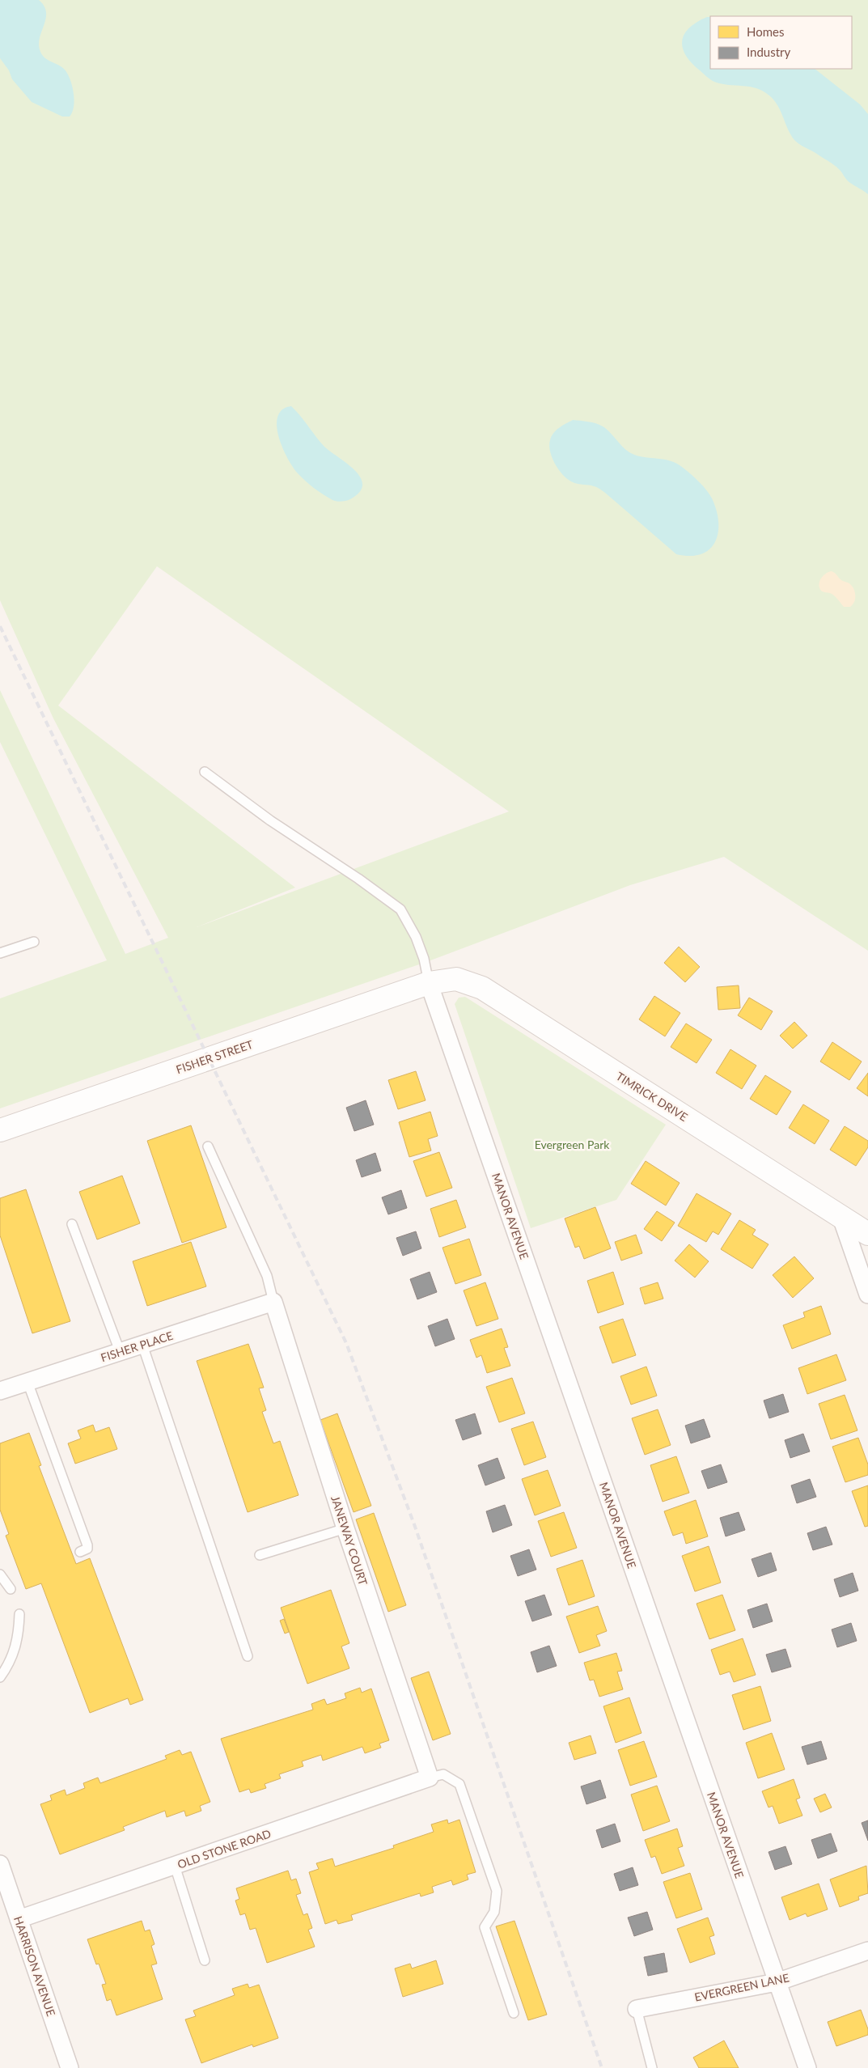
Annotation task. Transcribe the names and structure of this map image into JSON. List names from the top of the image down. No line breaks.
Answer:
{"streets":{"street":["FISHER STREET","TIMRICK DRIVE","MANOR AVENUE","FISHER PLACE","JANEWAY COURT","OLD STONE ROAD","HARRISON AVENUE","EVERGREEN LANE"]},"crossings":[["FISHER STREET","TIMRICK DRIVE"],["FISHER STREET","MANOR AVENUE"],["TIMRICK DRIVE","MANOR AVENUE"],["MANOR AVENUE","EVERGREEN LANE"],["FISHER PLACE","JANEWAY COURT"],["JANEWAY COURT","OLD STONE ROAD"],["OLD STONE ROAD","HARRISON AVENUE"]],"parks":["Evergreen Park"],"legend":["Homes","Industry"]}
